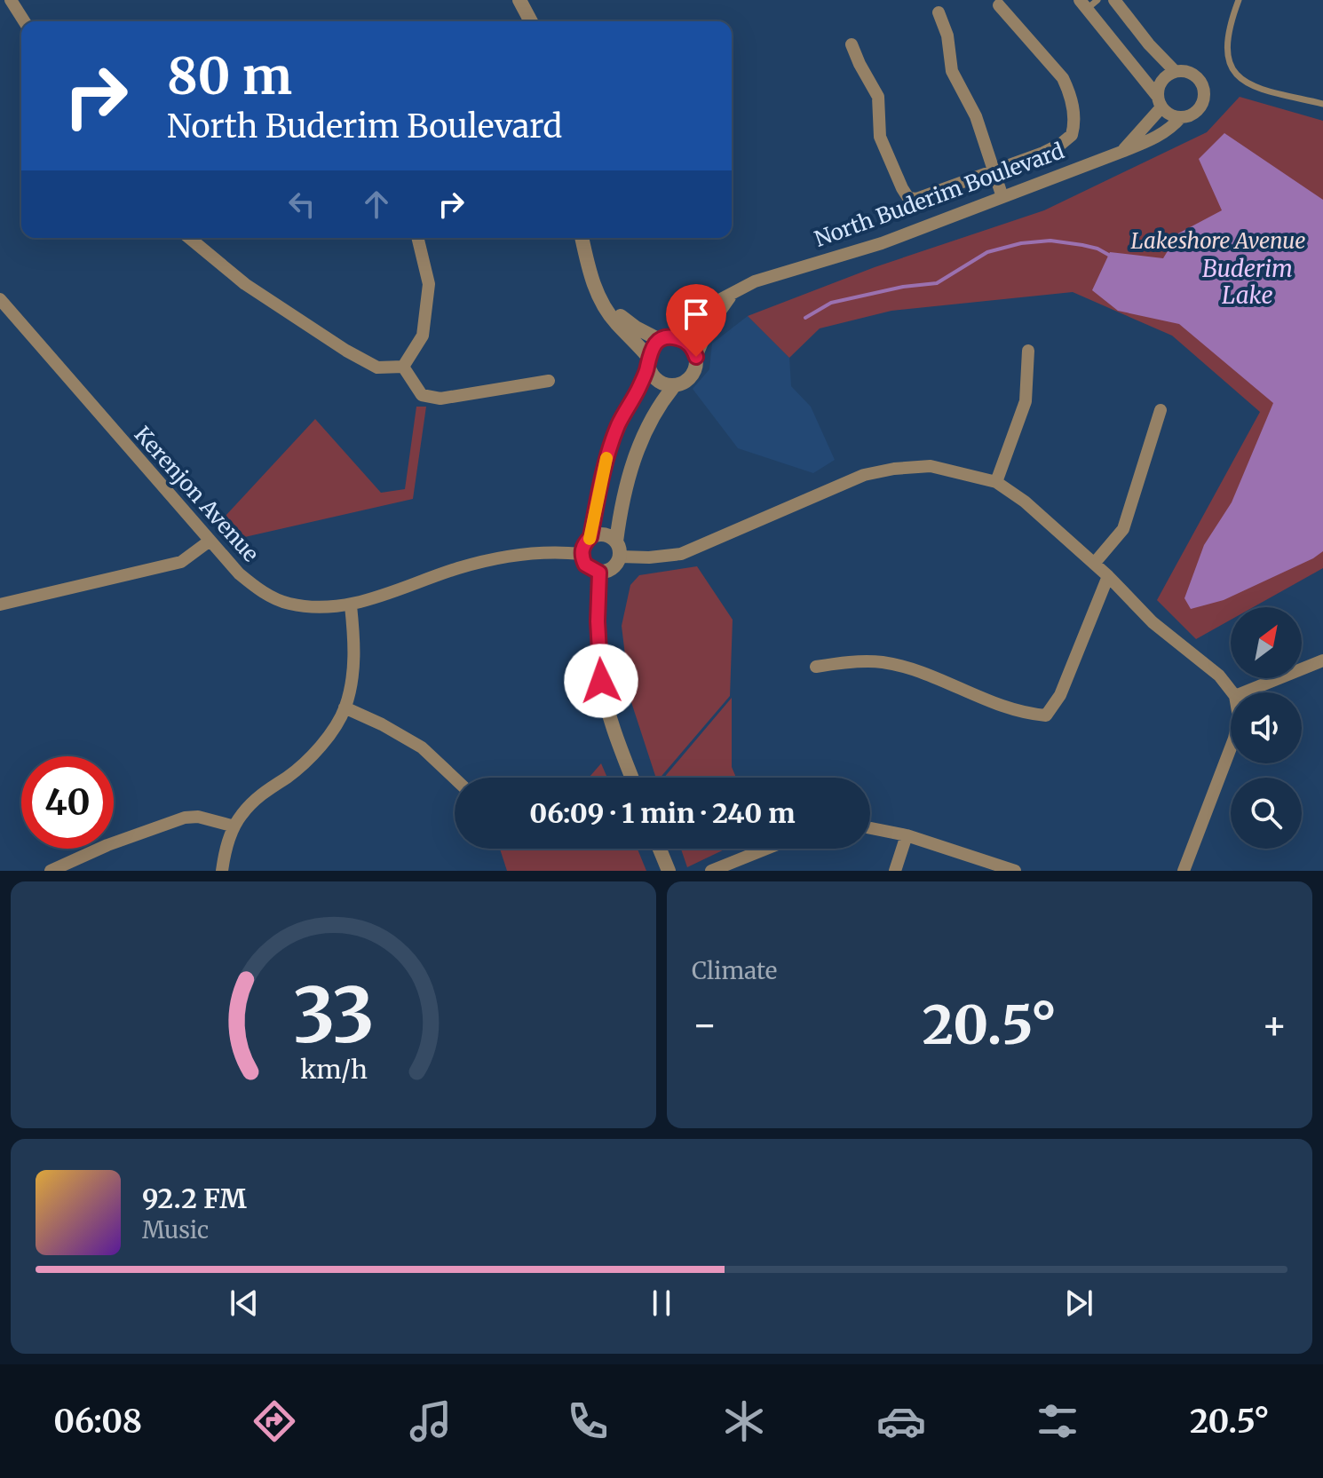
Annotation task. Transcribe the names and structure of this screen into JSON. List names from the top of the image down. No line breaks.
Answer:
{"streets":{"street":["North Buderim Boulevard","Kerenjon Avenue"]},"water":["Buderim Lake"],"parks":["Lakeshore Avenue"],"north":"top right","page":{"turn":["80 m","North Buderim Boulevard"],"limit":"40","trip":"06:09 · 1 min · 240 m","tile":"Climate","heat":["−","20.5°","+"],"song":["92.2 FM","Music"],"tabs":["06:08","20.5°"],"gauge":["33","km/h"]}}
